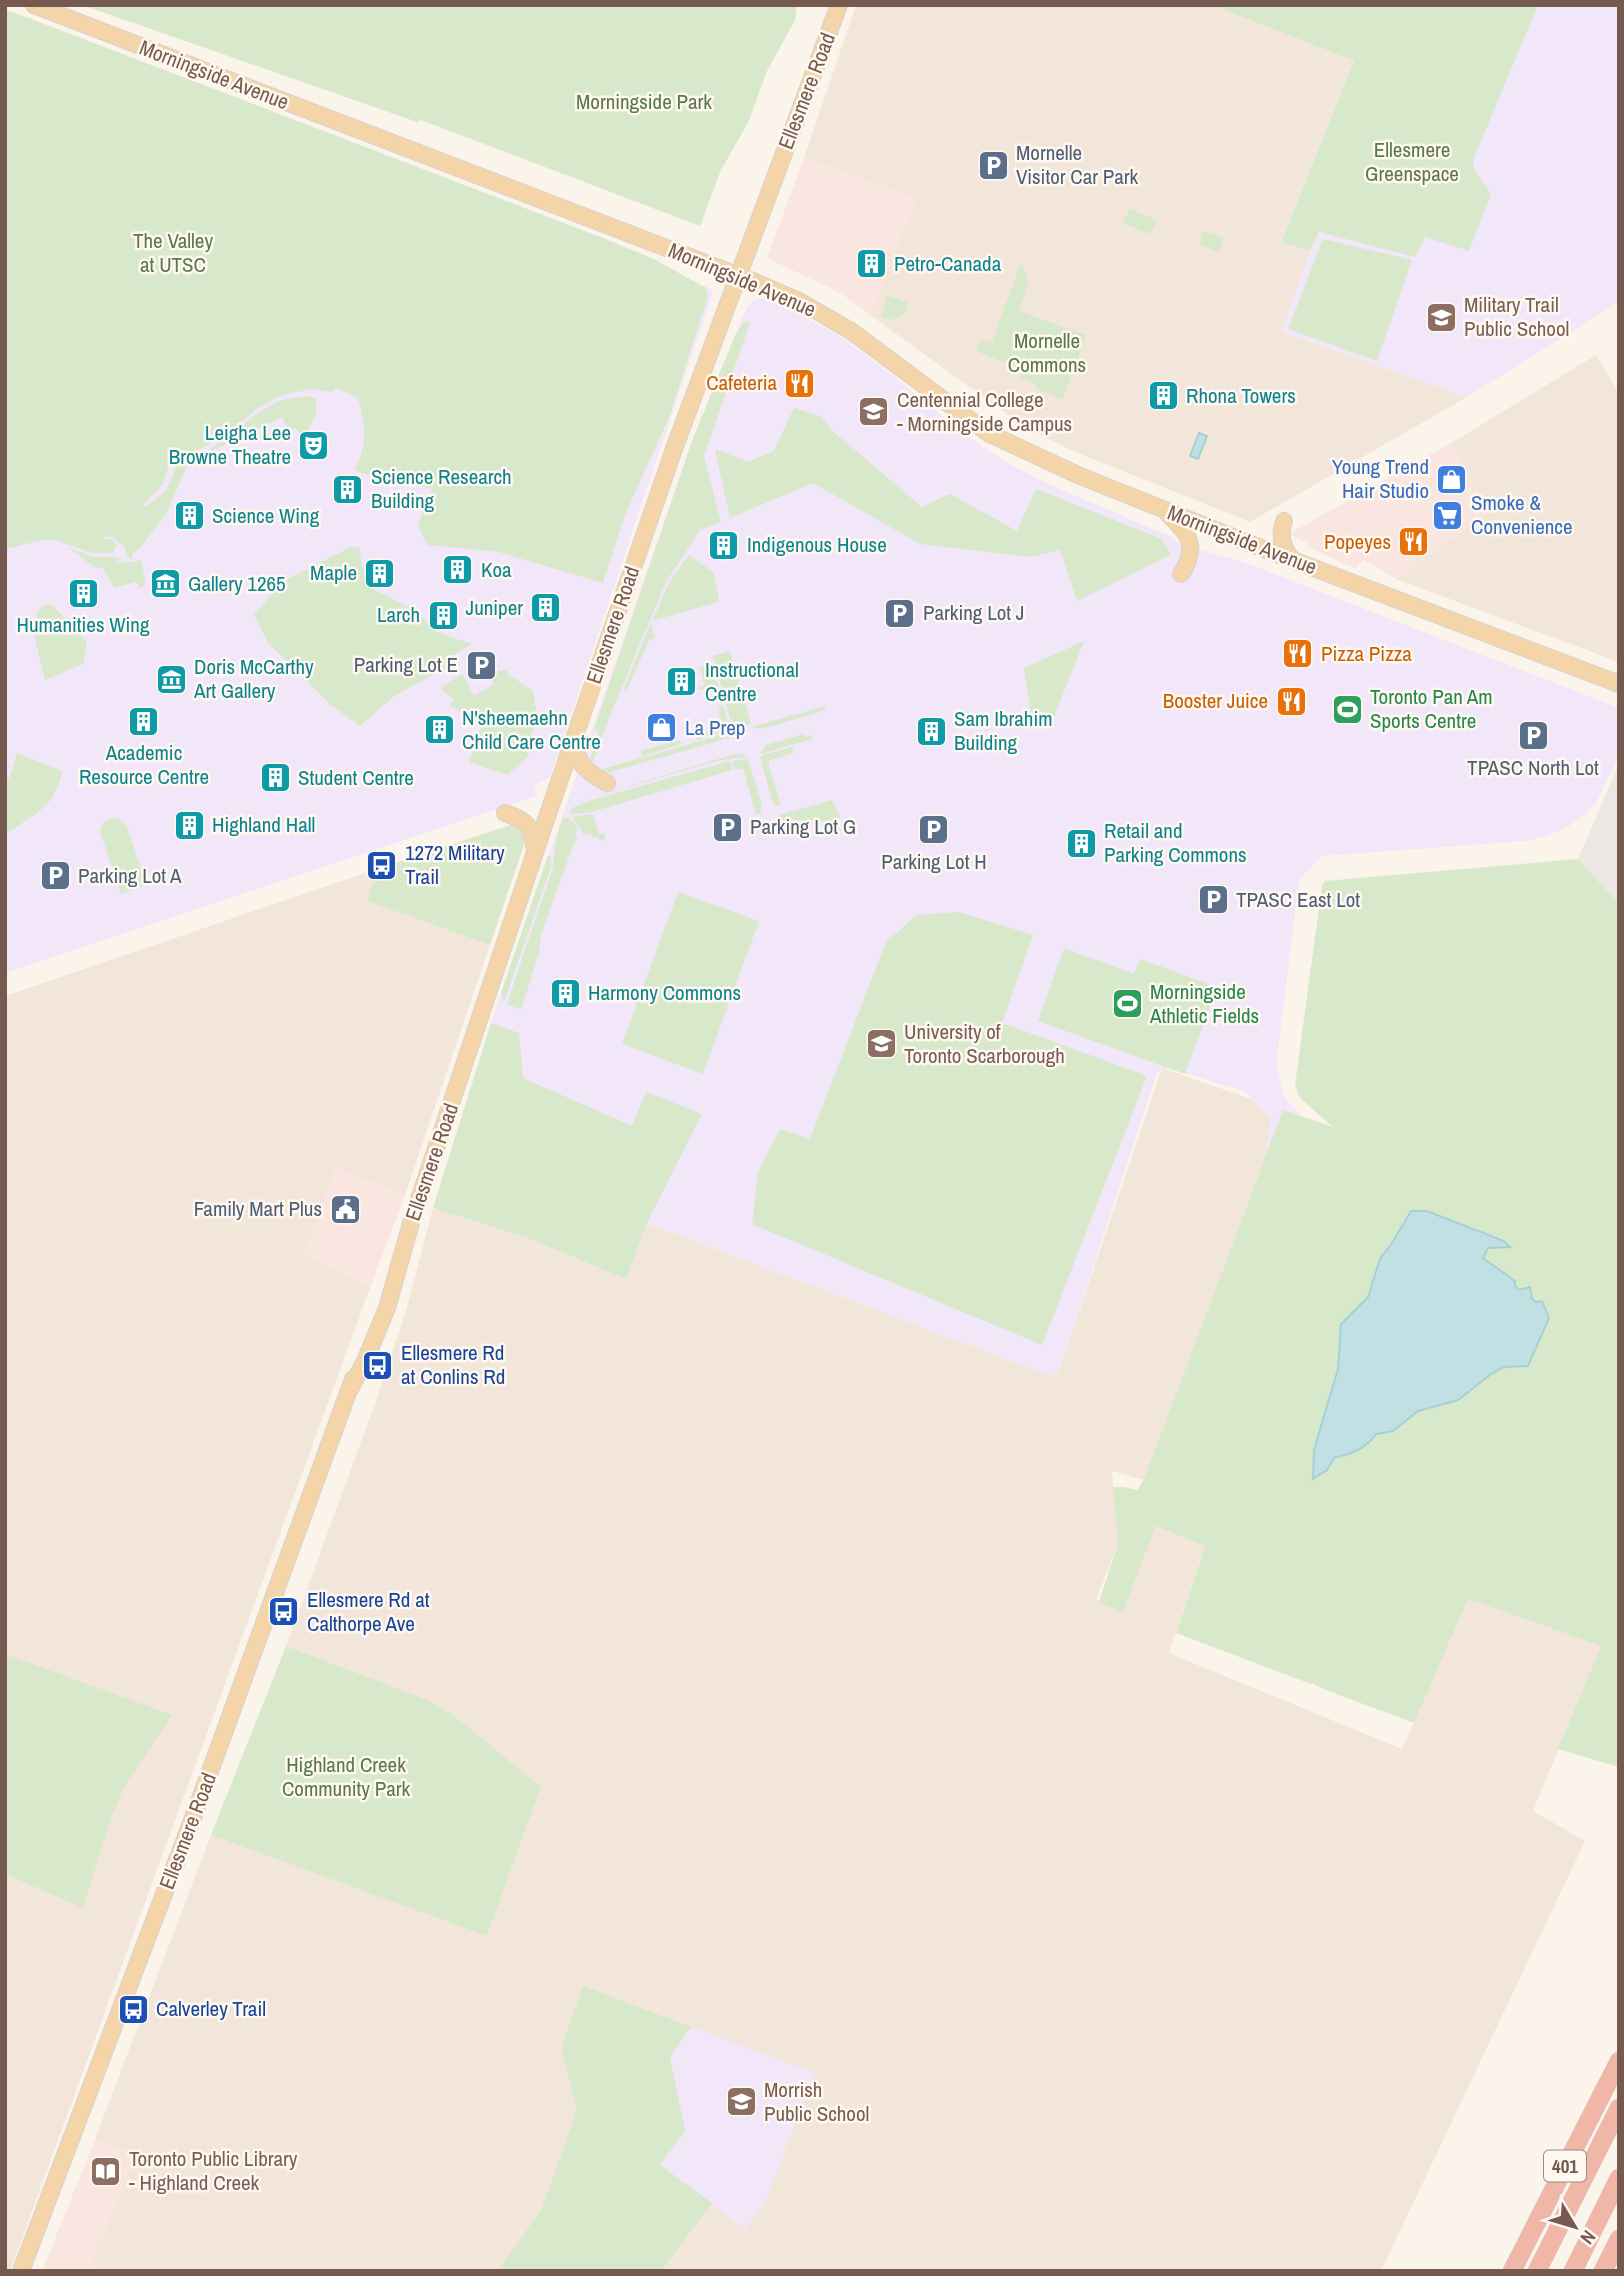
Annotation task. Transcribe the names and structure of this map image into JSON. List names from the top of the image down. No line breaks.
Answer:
{"streets":{"highway":["401"],"main road":["Morningside Avenue","Ellesmere Road"]},"crossings":[["Morningside Avenue","Ellesmere Road"]],"parks":["Morningside Park","Ellesmere Greenspace","The Valley at UTSC","Mornelle Commons","Highland Creek Community Park"],"places":{"parking":["Mornelle Visitor Car Park","Parking Lot J","Parking Lot E","TPASC North Lot","Parking Lot G","Parking Lot H","Parking Lot A","TPASC East Lot"],"building":["Petro-Canada","Rhona Towers","Science Research Building","Science Wing","Indigenous House","Koa","Maple","Humanities Wing","Juniper","Larch","Instructional Centre","Academic Resource Centre","N'sheemaehn Child Care Centre","Sam Ibrahim Building","Student Centre","Highland Hall","Retail and Parking Commons","Harmony Commons"],"school or university":["Military Trail Public School","Centennial College - Morningside Campus","University of Toronto Scarborough","Morrish Public School"],"restaurant":["Cafeteria","Popeyes","Pizza Pizza","Booster Juice"],"theatre":["Leigha Lee Browne Theatre"],"shop":["Young Trend Hair Studio","La Prep"],"supermarket":["Smoke & Convenience"],"museum":["Gallery 1265","Doris McCarthy Art Gallery"],"sports":["Toronto Pan Am Sports Centre","Morningside Athletic Fields"],"bus stop":["1272 Military Trail","Ellesmere Rd at Conlins Rd","Ellesmere Rd at Calthorpe Ave","Calverley Trail"],"public building":["Family Mart Plus"],"library":["Toronto Public Library - Highland Creek"]},"north":"bottom right"}
